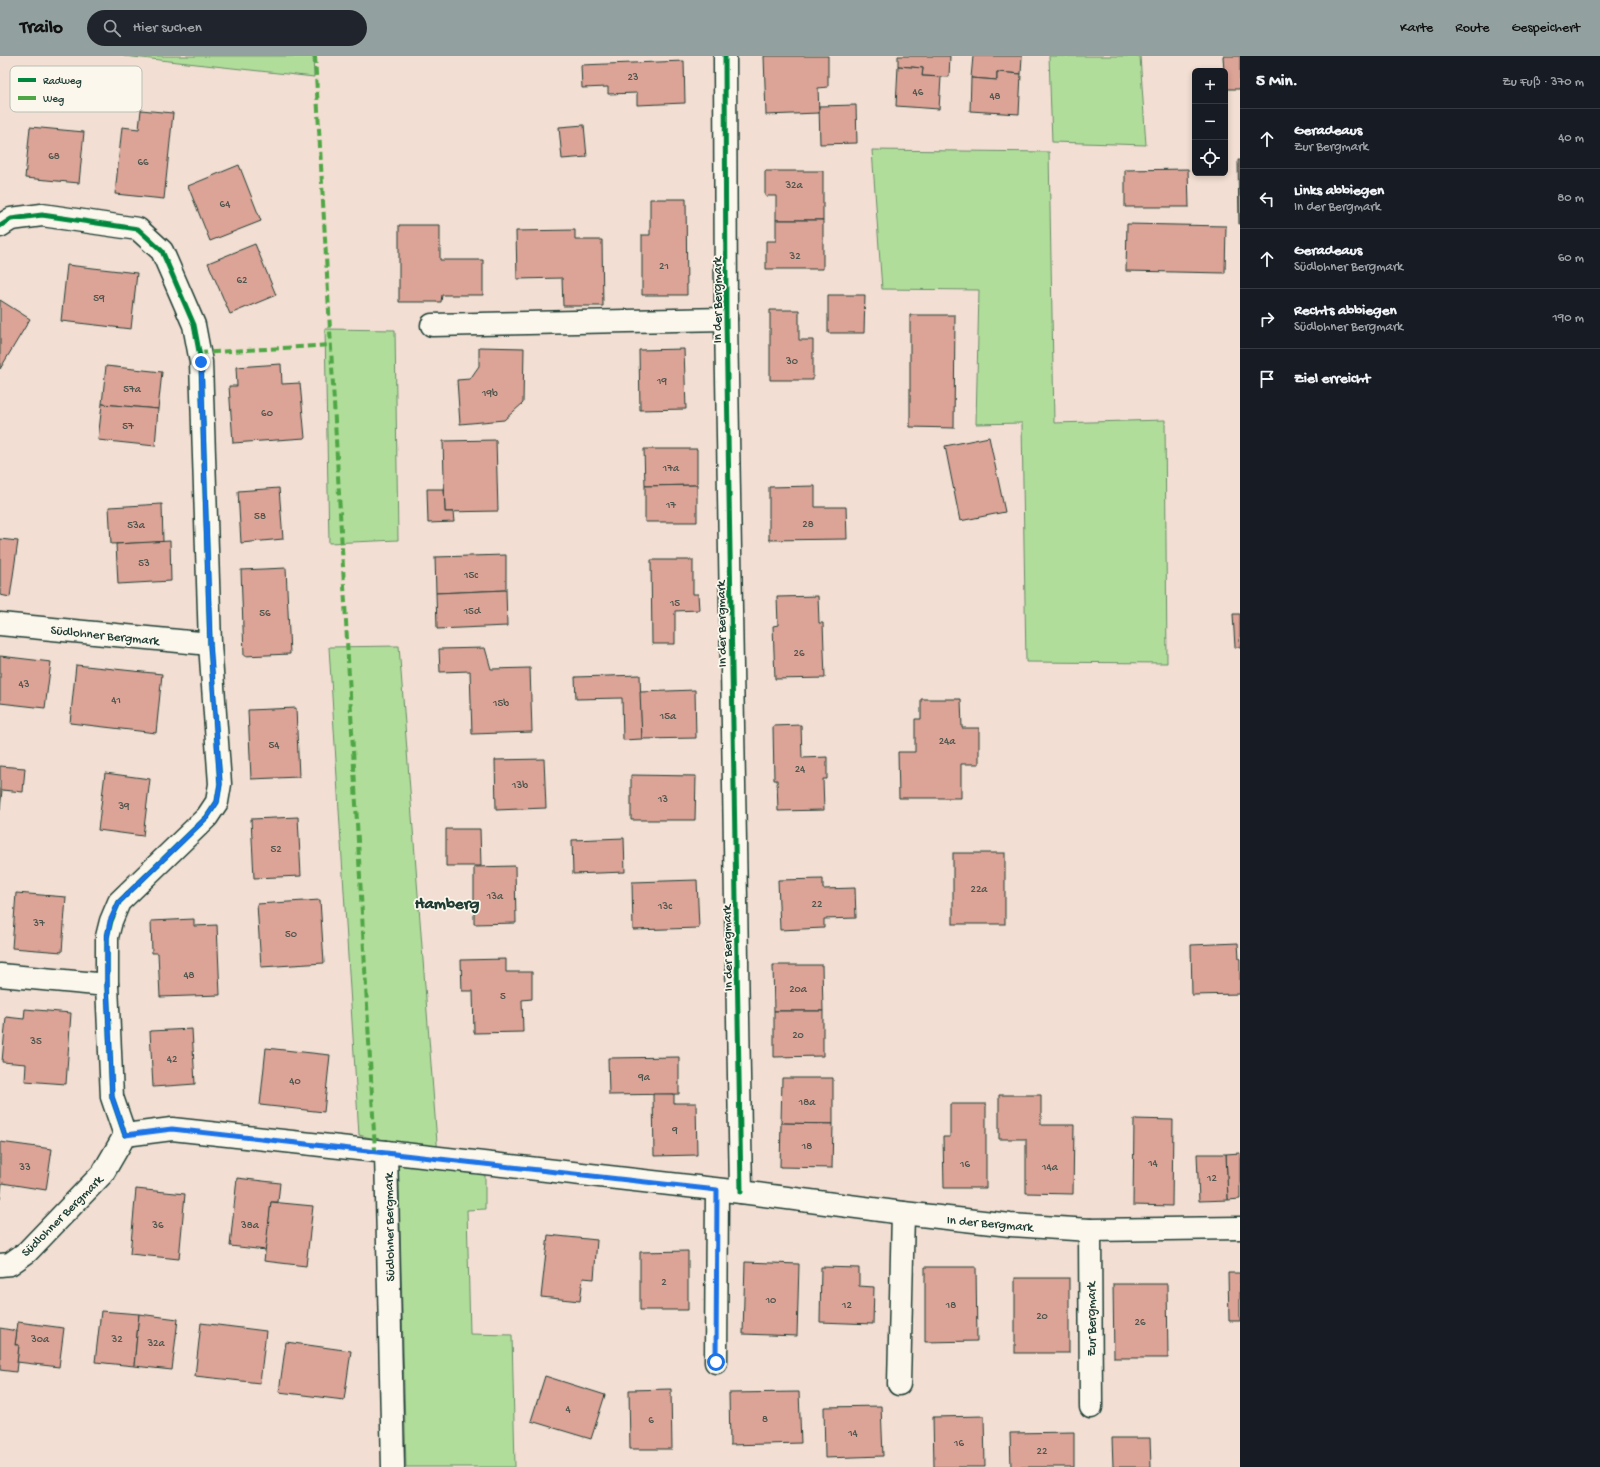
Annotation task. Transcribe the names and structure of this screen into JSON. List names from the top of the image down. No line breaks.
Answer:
{"streets":{"street":["In der Bergmark","Südlohner Bergmark","Zur Bergmark"]},"crossings":[["In der Bergmark","Südlohner Bergmark"],["In der Bergmark","Zur Bergmark"]],"districts":["Hamberg"],"house_numbers":["23","46","48","68","66","32a","64","32","21","62","59","30","19","57a","19b","60","57","17a","17","58","28","53a","53","15c","15","15d","56","26","43","41","15b","15a","24a","54","24","13b","13","39","52","22a","13a","22","13c","37","50","48","20a","5","20","35","42","9a","40","18a","9","18","14","16","33","14a","12","36","38a","2","10","12","18","20","26","30a","32","32a","4","8","6","14","16","22"],"legend":["Radweg","Weg"],"page":{"header":"Trailo","search":"Hier suchen","nav":["Karte","Route","Gespeichert"],"heading":["5 Min.","Zu Fuß · 370 m"],"map_buttons":["+","−"],"list":[["Geradeaus","Zur Bergmark","40 m"],["Links abbiegen","In der Bergmark","80 m"],["Geradeaus","Südlohner Bergmark","60 m"],["Rechts abbiegen","Südlohner Bergmark","190 m"],"Ziel erreicht"]}}
